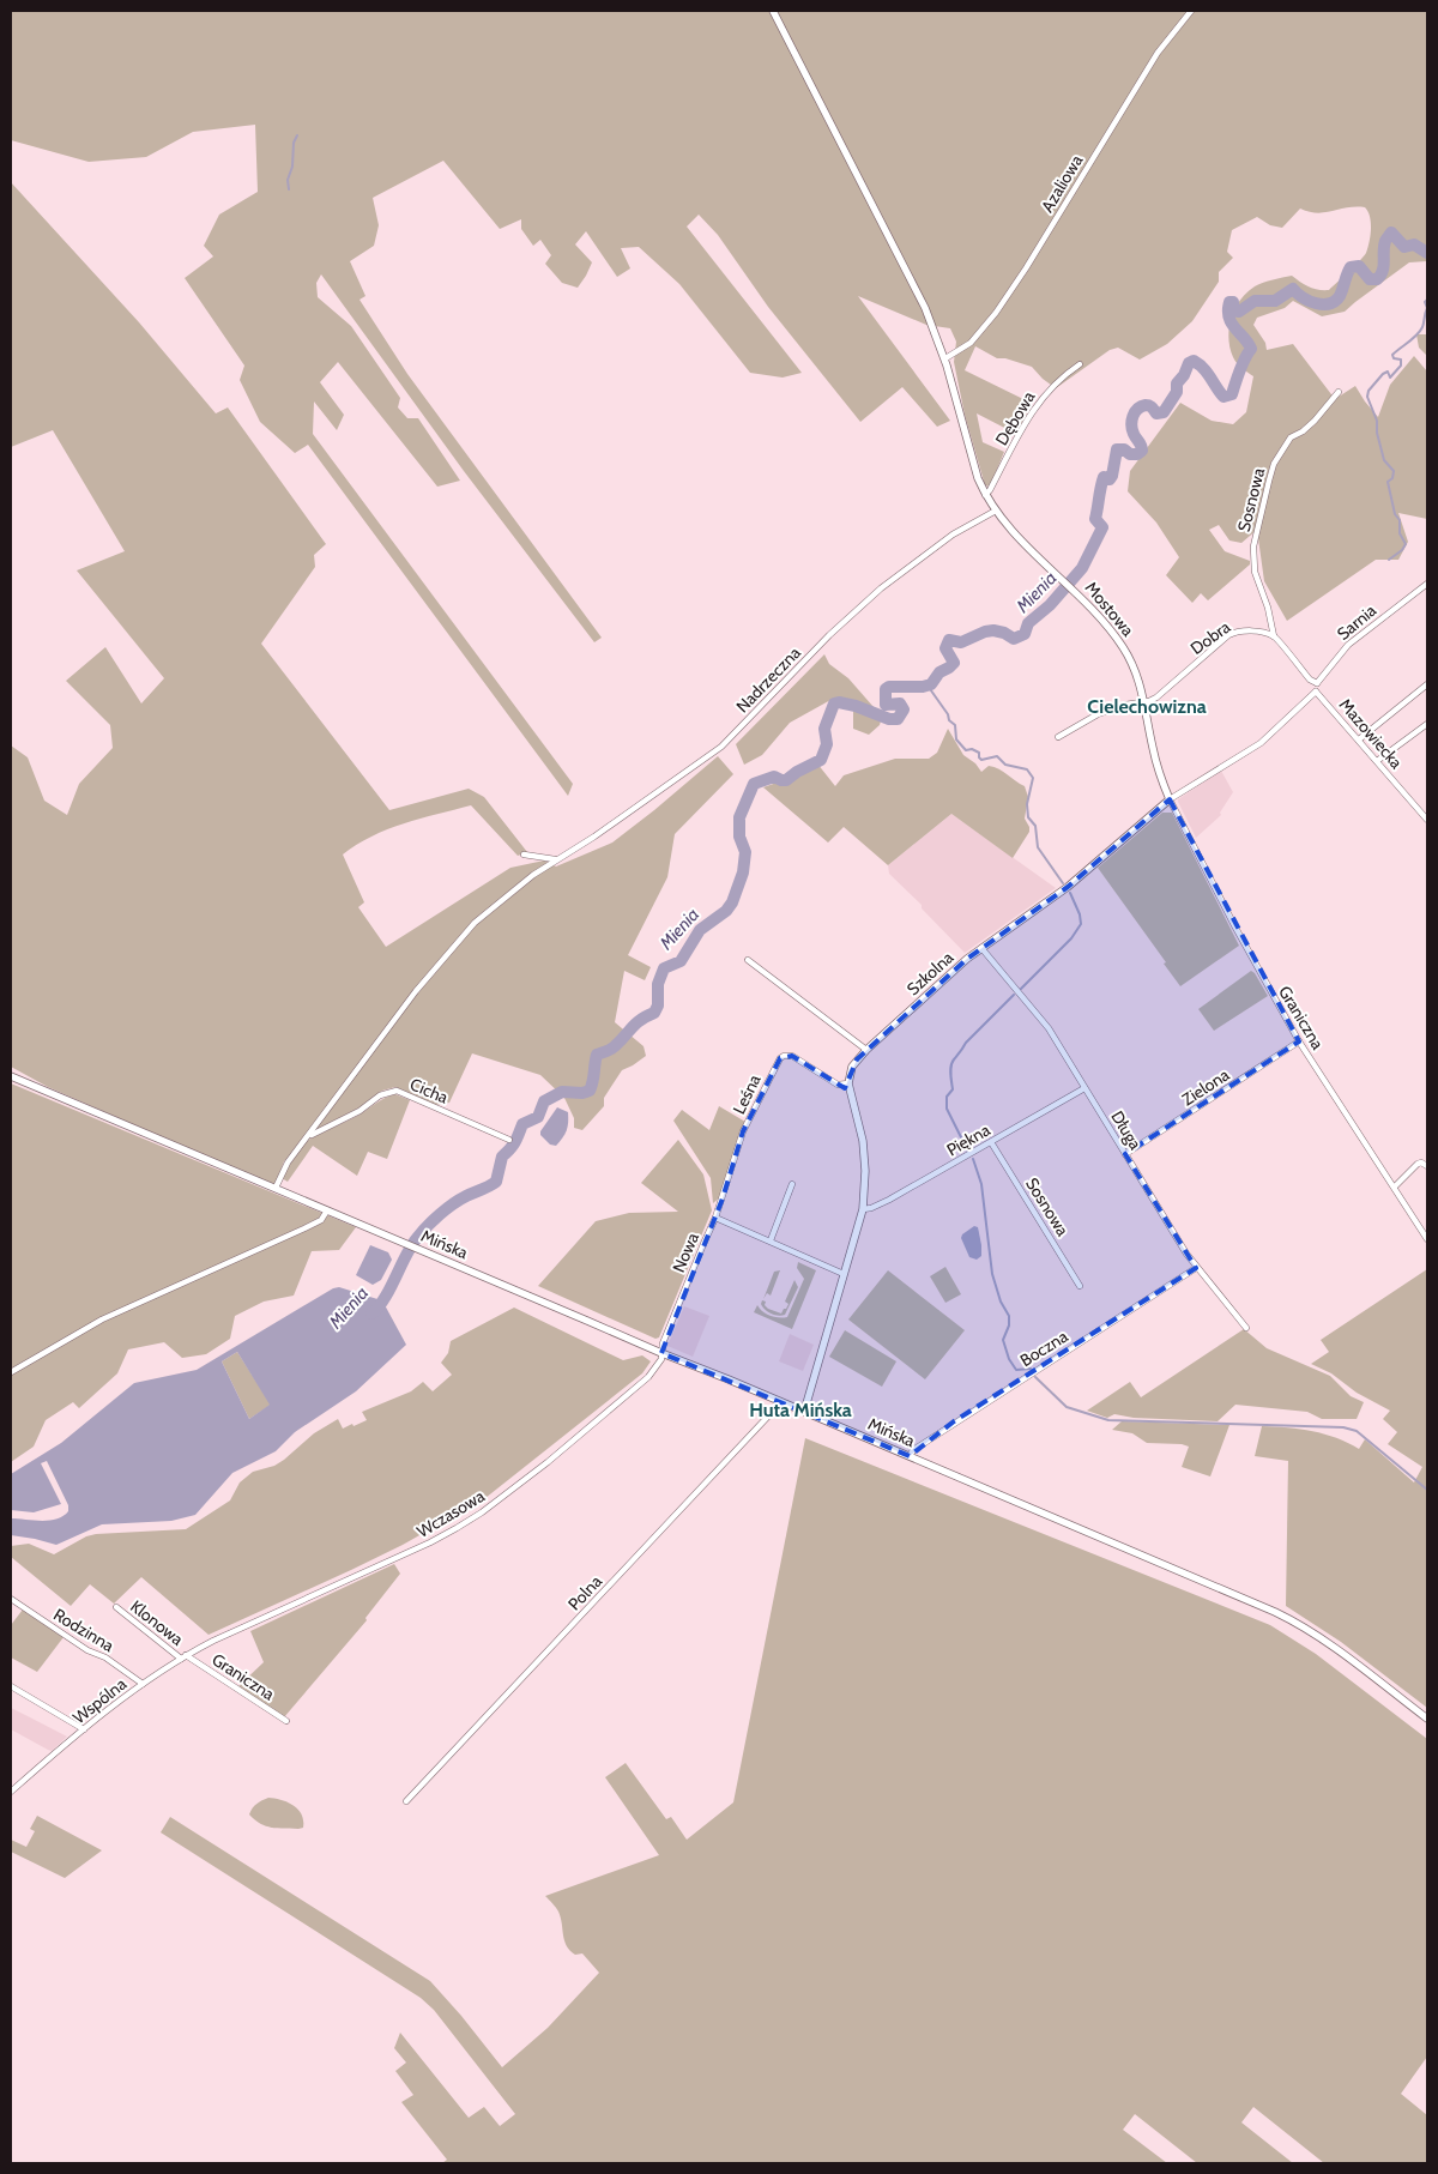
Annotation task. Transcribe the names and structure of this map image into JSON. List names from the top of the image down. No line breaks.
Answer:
{"streets":{"street":["Azaliowa","Dębowa","Sosnowa","Mostowa","Sarnia","Dobra","Nadrzeczna","Mazowiecka","Szkolna","Graniczna","Zielona","Cicha","Leśna","Długa","Piękna","Mińska","Nowa","Boczna","Wczasowa","Polna","Klonowa","Rodzinna","Wspólna"]},"crossings":[["Azaliowa","Mostowa"],["Dębowa","Mostowa"],["Sosnowa","Dobra"],["Sosnowa","Piękna"],["Mostowa","Dobra"],["Mostowa","Nadrzeczna"],["Mostowa","Szkolna"],["Mostowa","Graniczna"],["Nadrzeczna","Cicha"],["Nadrzeczna","Mińska"],["Mazowiecka","Szkolna"],["Szkolna","Graniczna"],["Szkolna","Leśna"],["Szkolna","Długa"],["Graniczna","Zielona"],["Graniczna","Klonowa"],["Graniczna","Wspólna"],["Zielona","Długa"],["Leśna","Nowa"],["Długa","Piękna"],["Długa","Boczna"],["Mińska","Nowa"],["Mińska","Boczna"],["Mińska","Wczasowa"],["Mińska","Polna"],["Nowa","Wczasowa"],["Wczasowa","Wspólna"],["Klonowa","Wspólna"],["Rodzinna","Wspólna"]],"districts":["Cielechowizna","Huta Mińska"],"water":["Mienia"]}
